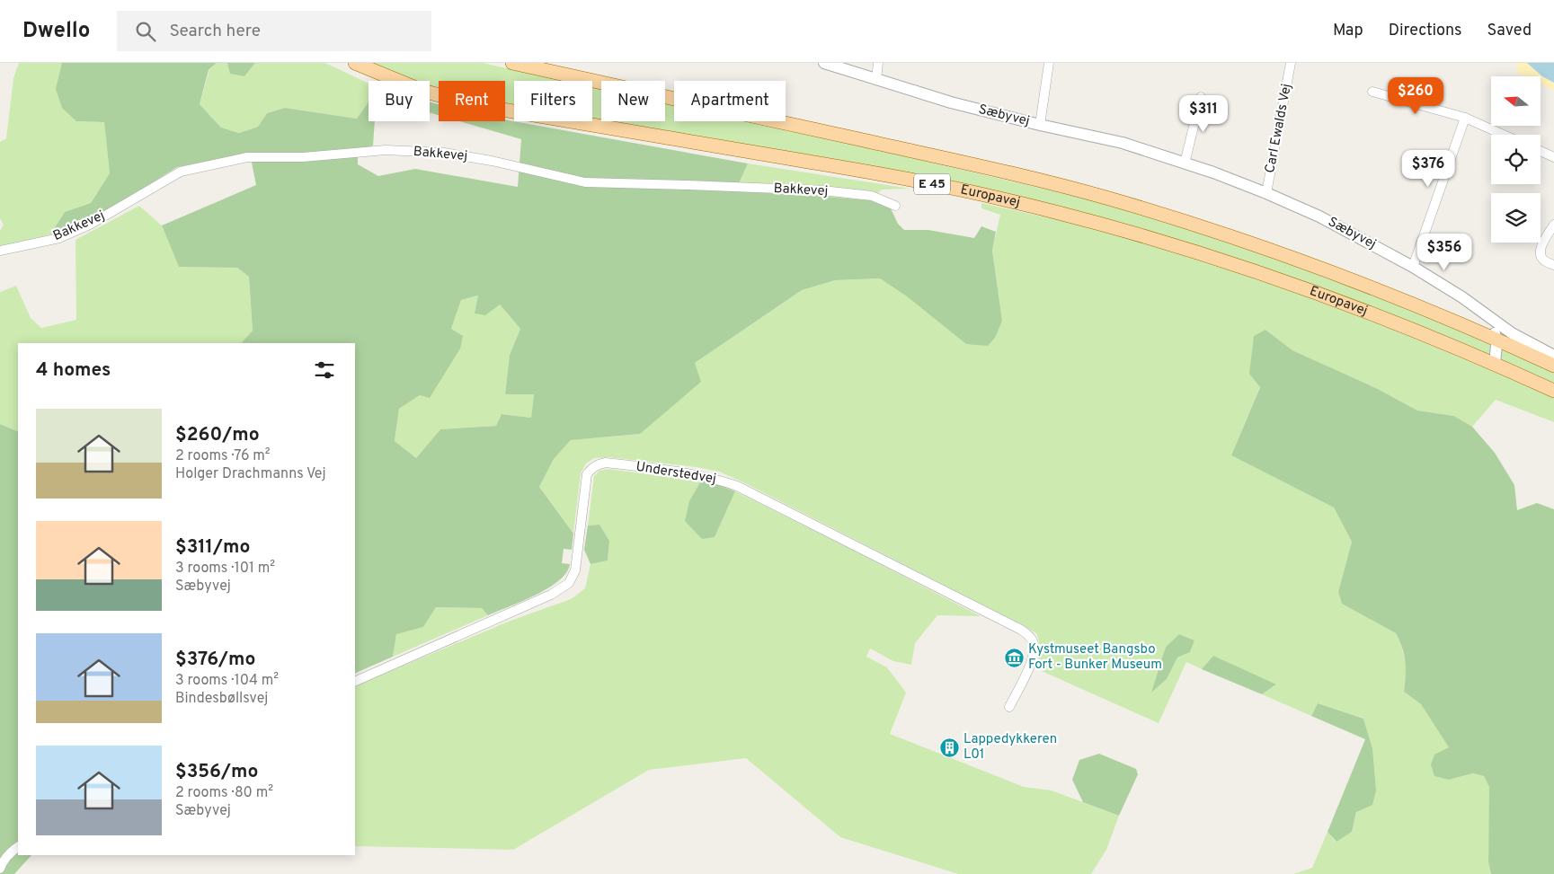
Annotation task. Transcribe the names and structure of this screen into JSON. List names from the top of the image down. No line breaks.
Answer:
{"streets":{"main road":["E 45","Europavej"],"street":["Sæbyvej","Carl Ewalds Vej","Bakkevej","Understedvej"]},"crossings":[["Sæbyvej","Carl Ewalds Vej"],["Sæbyvej","Europavej"]],"places":{"museum":["Kystmuseet Bangsbo Fort - Bunker Museum"],"building":["Lappedykkeren L01"]},"north":"left","page":{"header":"Dwello","search":"Search here","nav":["Map","Directions","Saved"],"price":["$260","$311","$376","$356"],"chip":["Buy","Rent","Filters","New","Apartment"],"heading":"4 homes","list":[{"name":"$260/mo","note":"2 rooms · 76 m² · Holger Drachmanns Vej"},{"name":"$311/mo","note":"3 rooms · 101 m² · Sæbyvej"},{"name":"$376/mo","note":"3 rooms · 104 m² · Bindesbøllsvej"},{"name":"$356/mo","note":"2 rooms · 80 m² · Sæbyvej"}]}}
